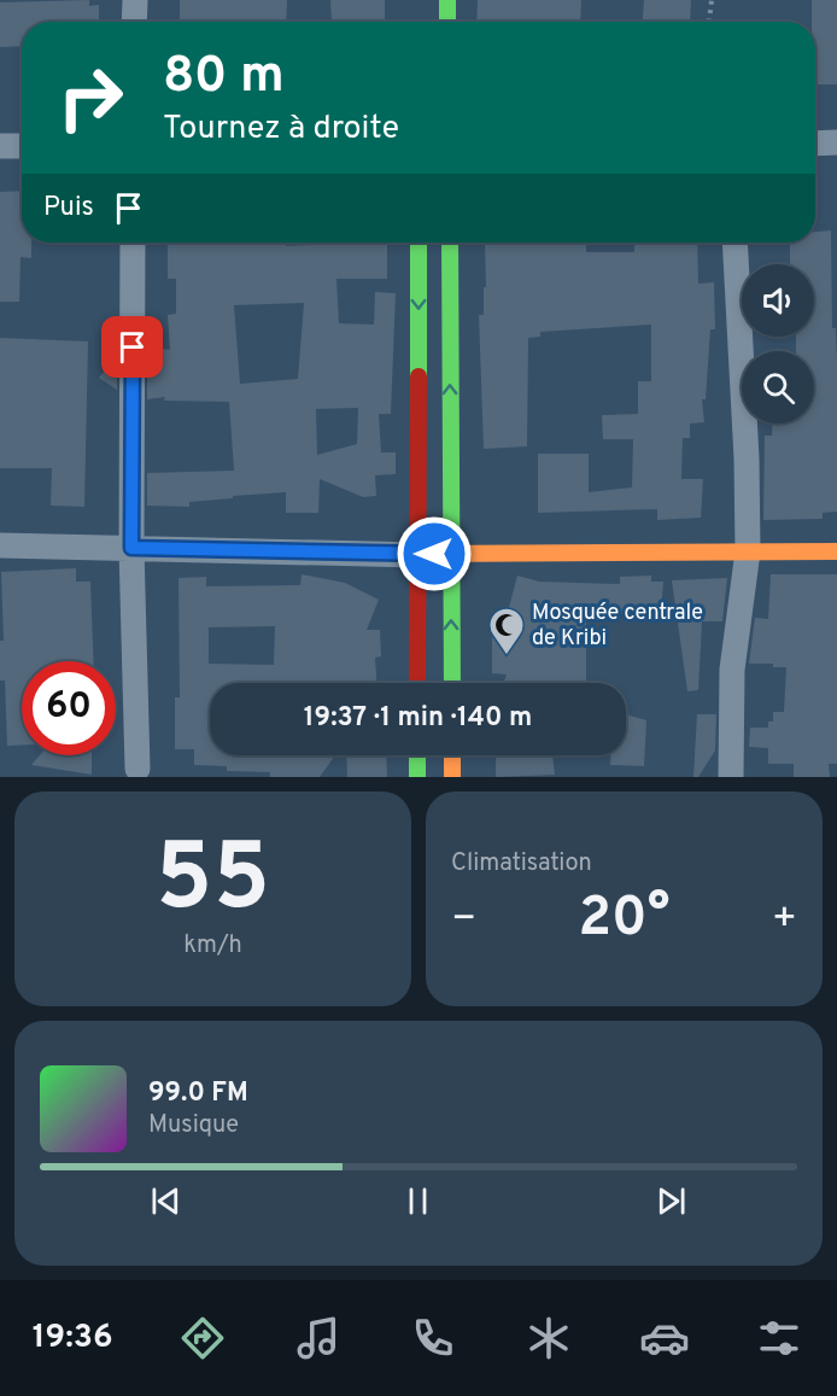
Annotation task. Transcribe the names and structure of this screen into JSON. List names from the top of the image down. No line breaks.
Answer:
{"places":{"mosque":["Mosquée centrale de Kribi"]},"page":{"turn":["80 m","Tournez à droite"],"then":"Puis","limit":"60","trip":"19:37 · 1 min · 140 m","tile":[["55","km/h"],"Climatisation"],"heat":["−","20°","+"],"song":["99.0 FM","Musique"],"tabs":"19:36"}}
